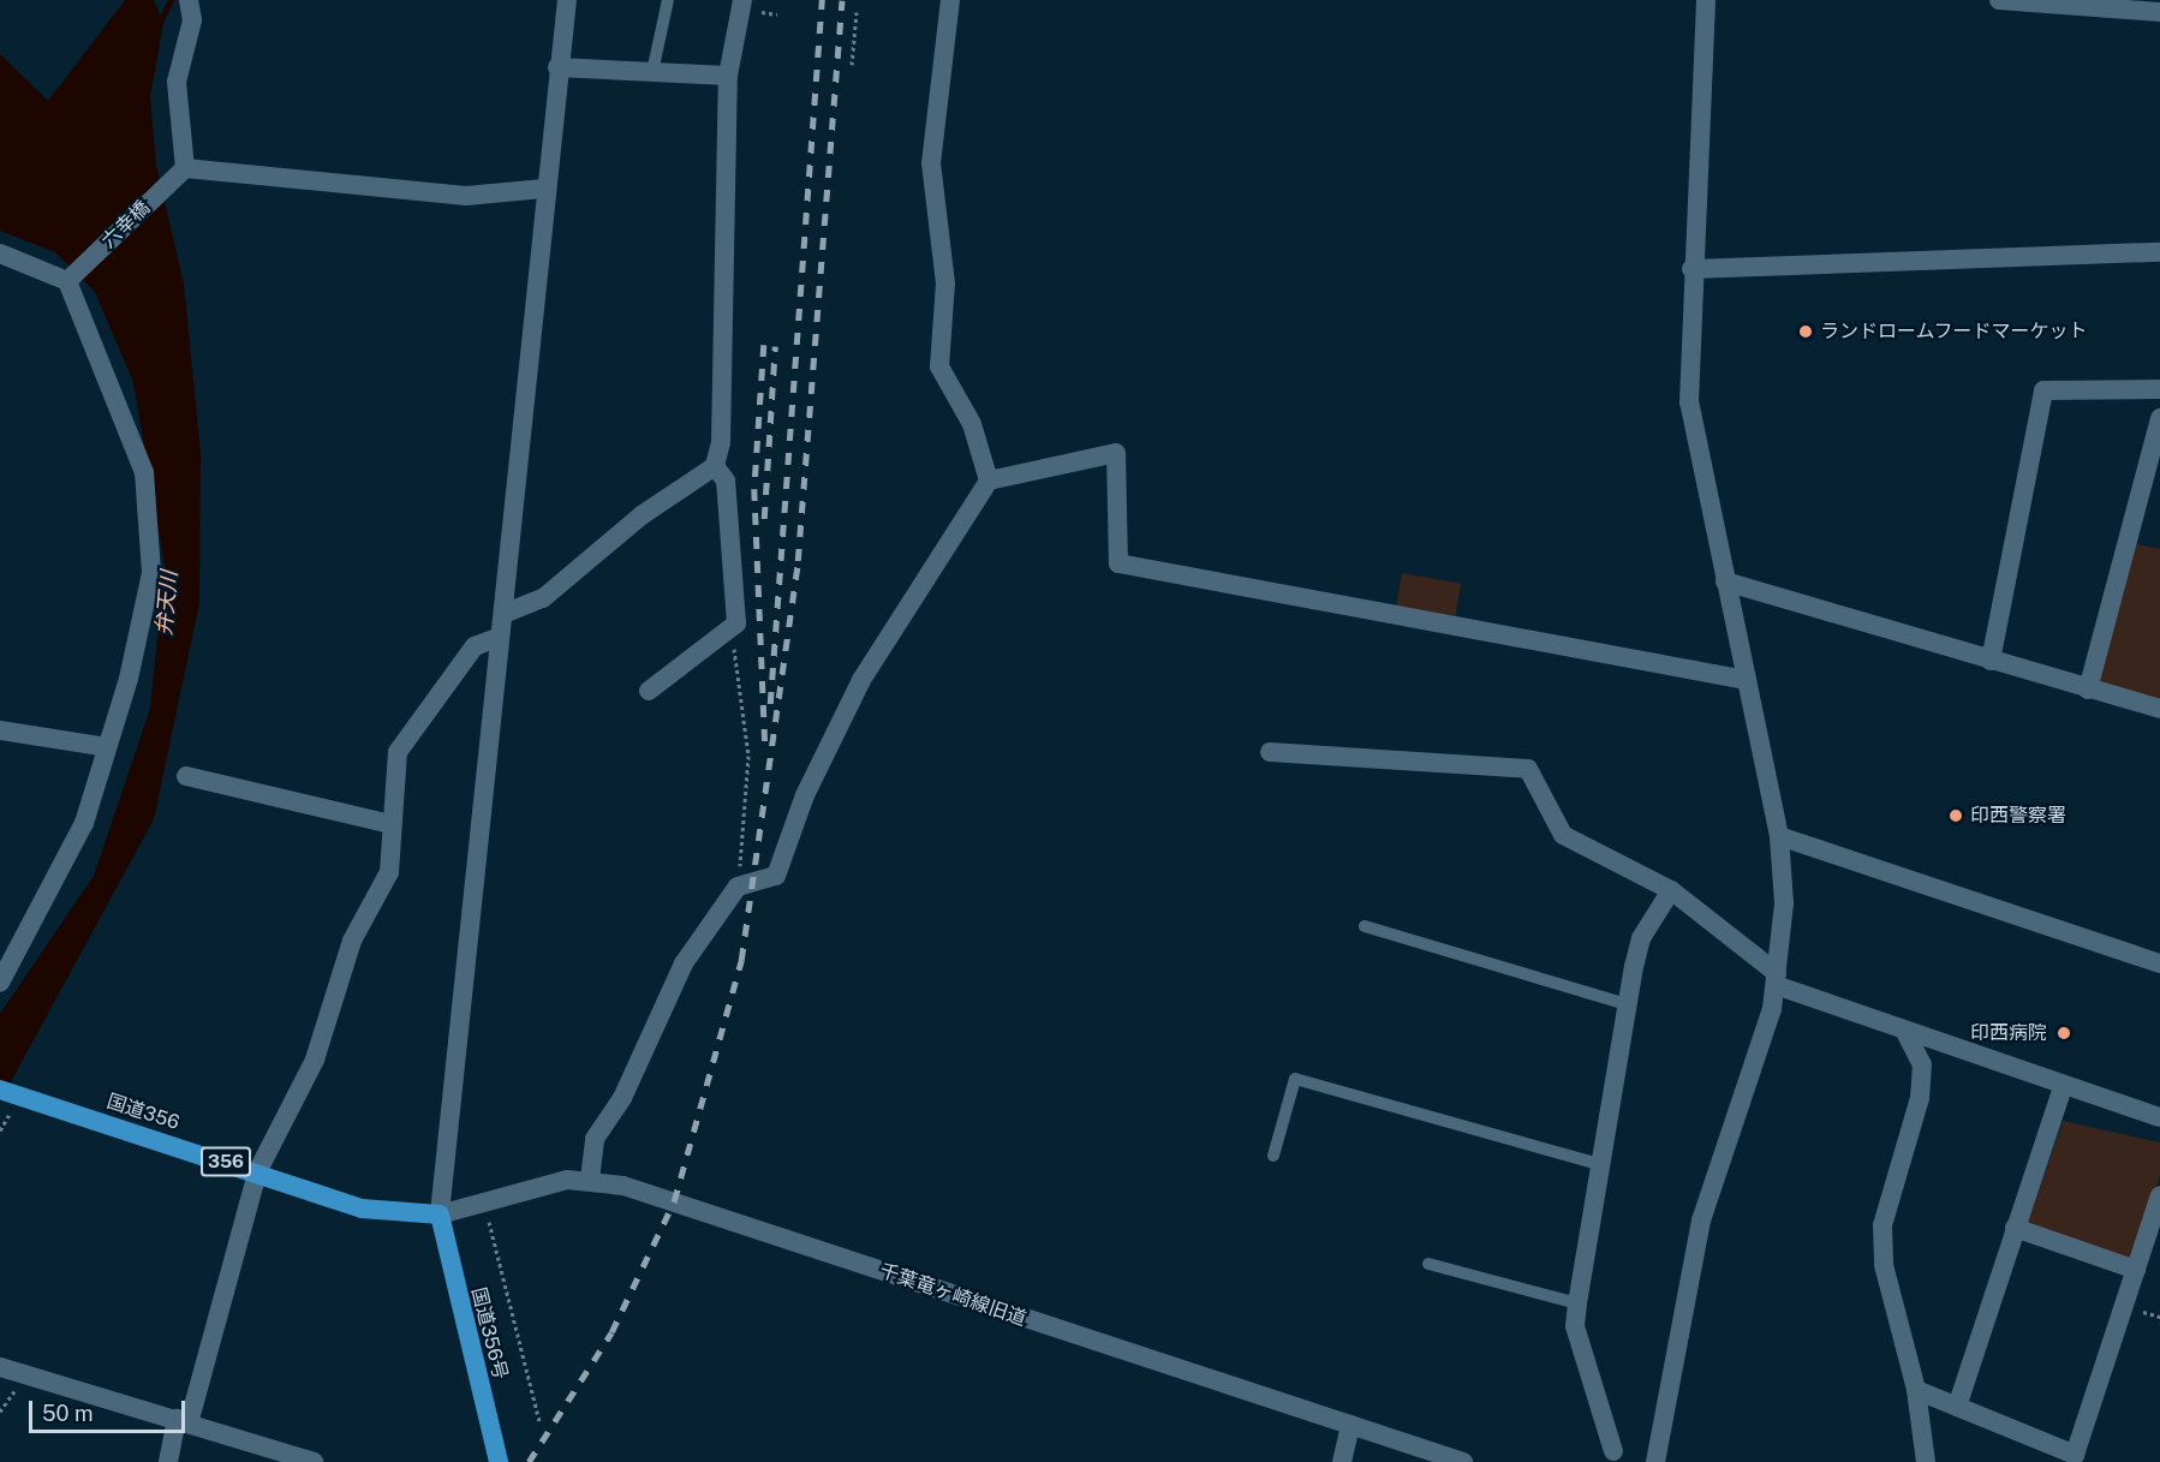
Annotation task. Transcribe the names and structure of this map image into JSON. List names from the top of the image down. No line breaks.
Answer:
{"streets":{"highway":["国道356","356","国道356号"],"street":["六幸橋","千葉竜ヶ崎線旧道"]},"crossings":[["国道356","国道356号"]],"water":["弁天川"],"places":["ランドロームフードマーケット","印西警察署","印西病院"],"scale_bar":"50 m"}
